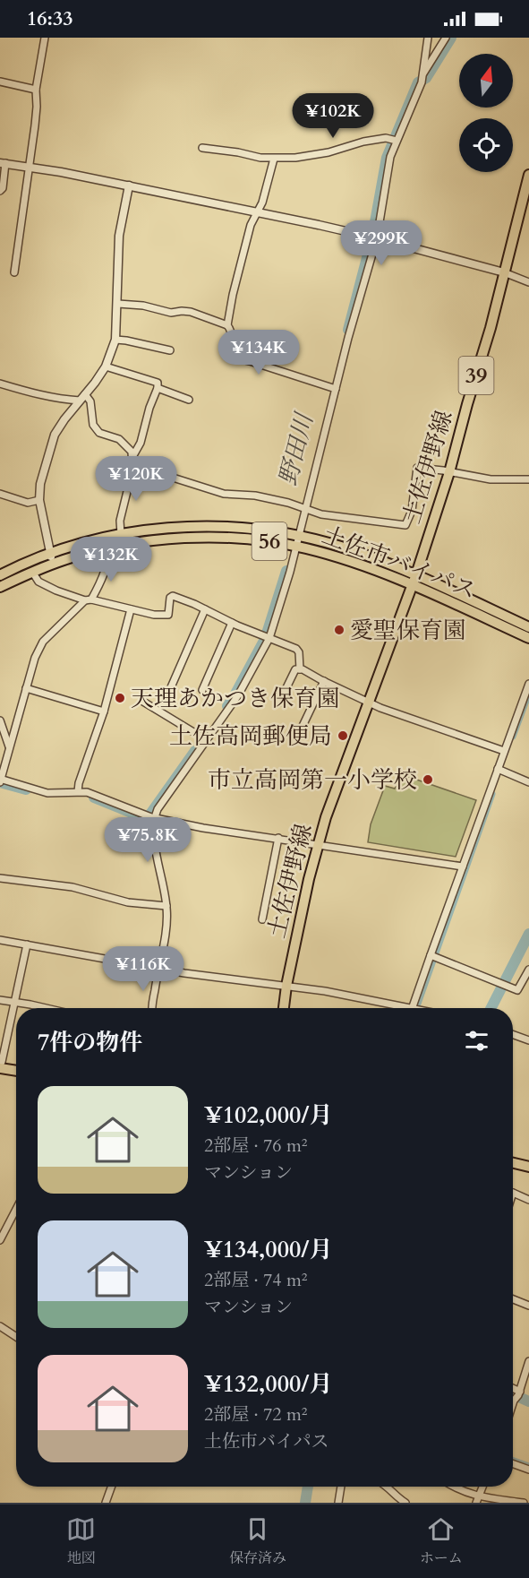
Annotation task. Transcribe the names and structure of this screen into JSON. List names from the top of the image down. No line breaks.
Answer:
{"streets":{"main road":["39","土佐伊野線","56","土佐市バイパス"]},"crossings":[["土佐伊野線","土佐市バイパス"]],"water":["野田川"],"places":["愛聖保育園","天理あかつき保育園","土佐高岡郵便局","市立高岡第一小学校"],"north":"top","page":{"status":"16:33","price":["¥102K","¥299K","¥134K","¥120K","¥132K","¥75.8K","¥116K"],"heading":"7件の物件","list":[{"name":"¥102,000/月","note":"2部屋 · 76 m² · マンション"},{"name":"¥134,000/月","note":"2部屋 · 74 m² · マンション"},{"name":"¥132,000/月","note":"2部屋 · 72 m² · 土佐市バイパス"}],"tabs":["地図","保存済み","ホーム"]}}
